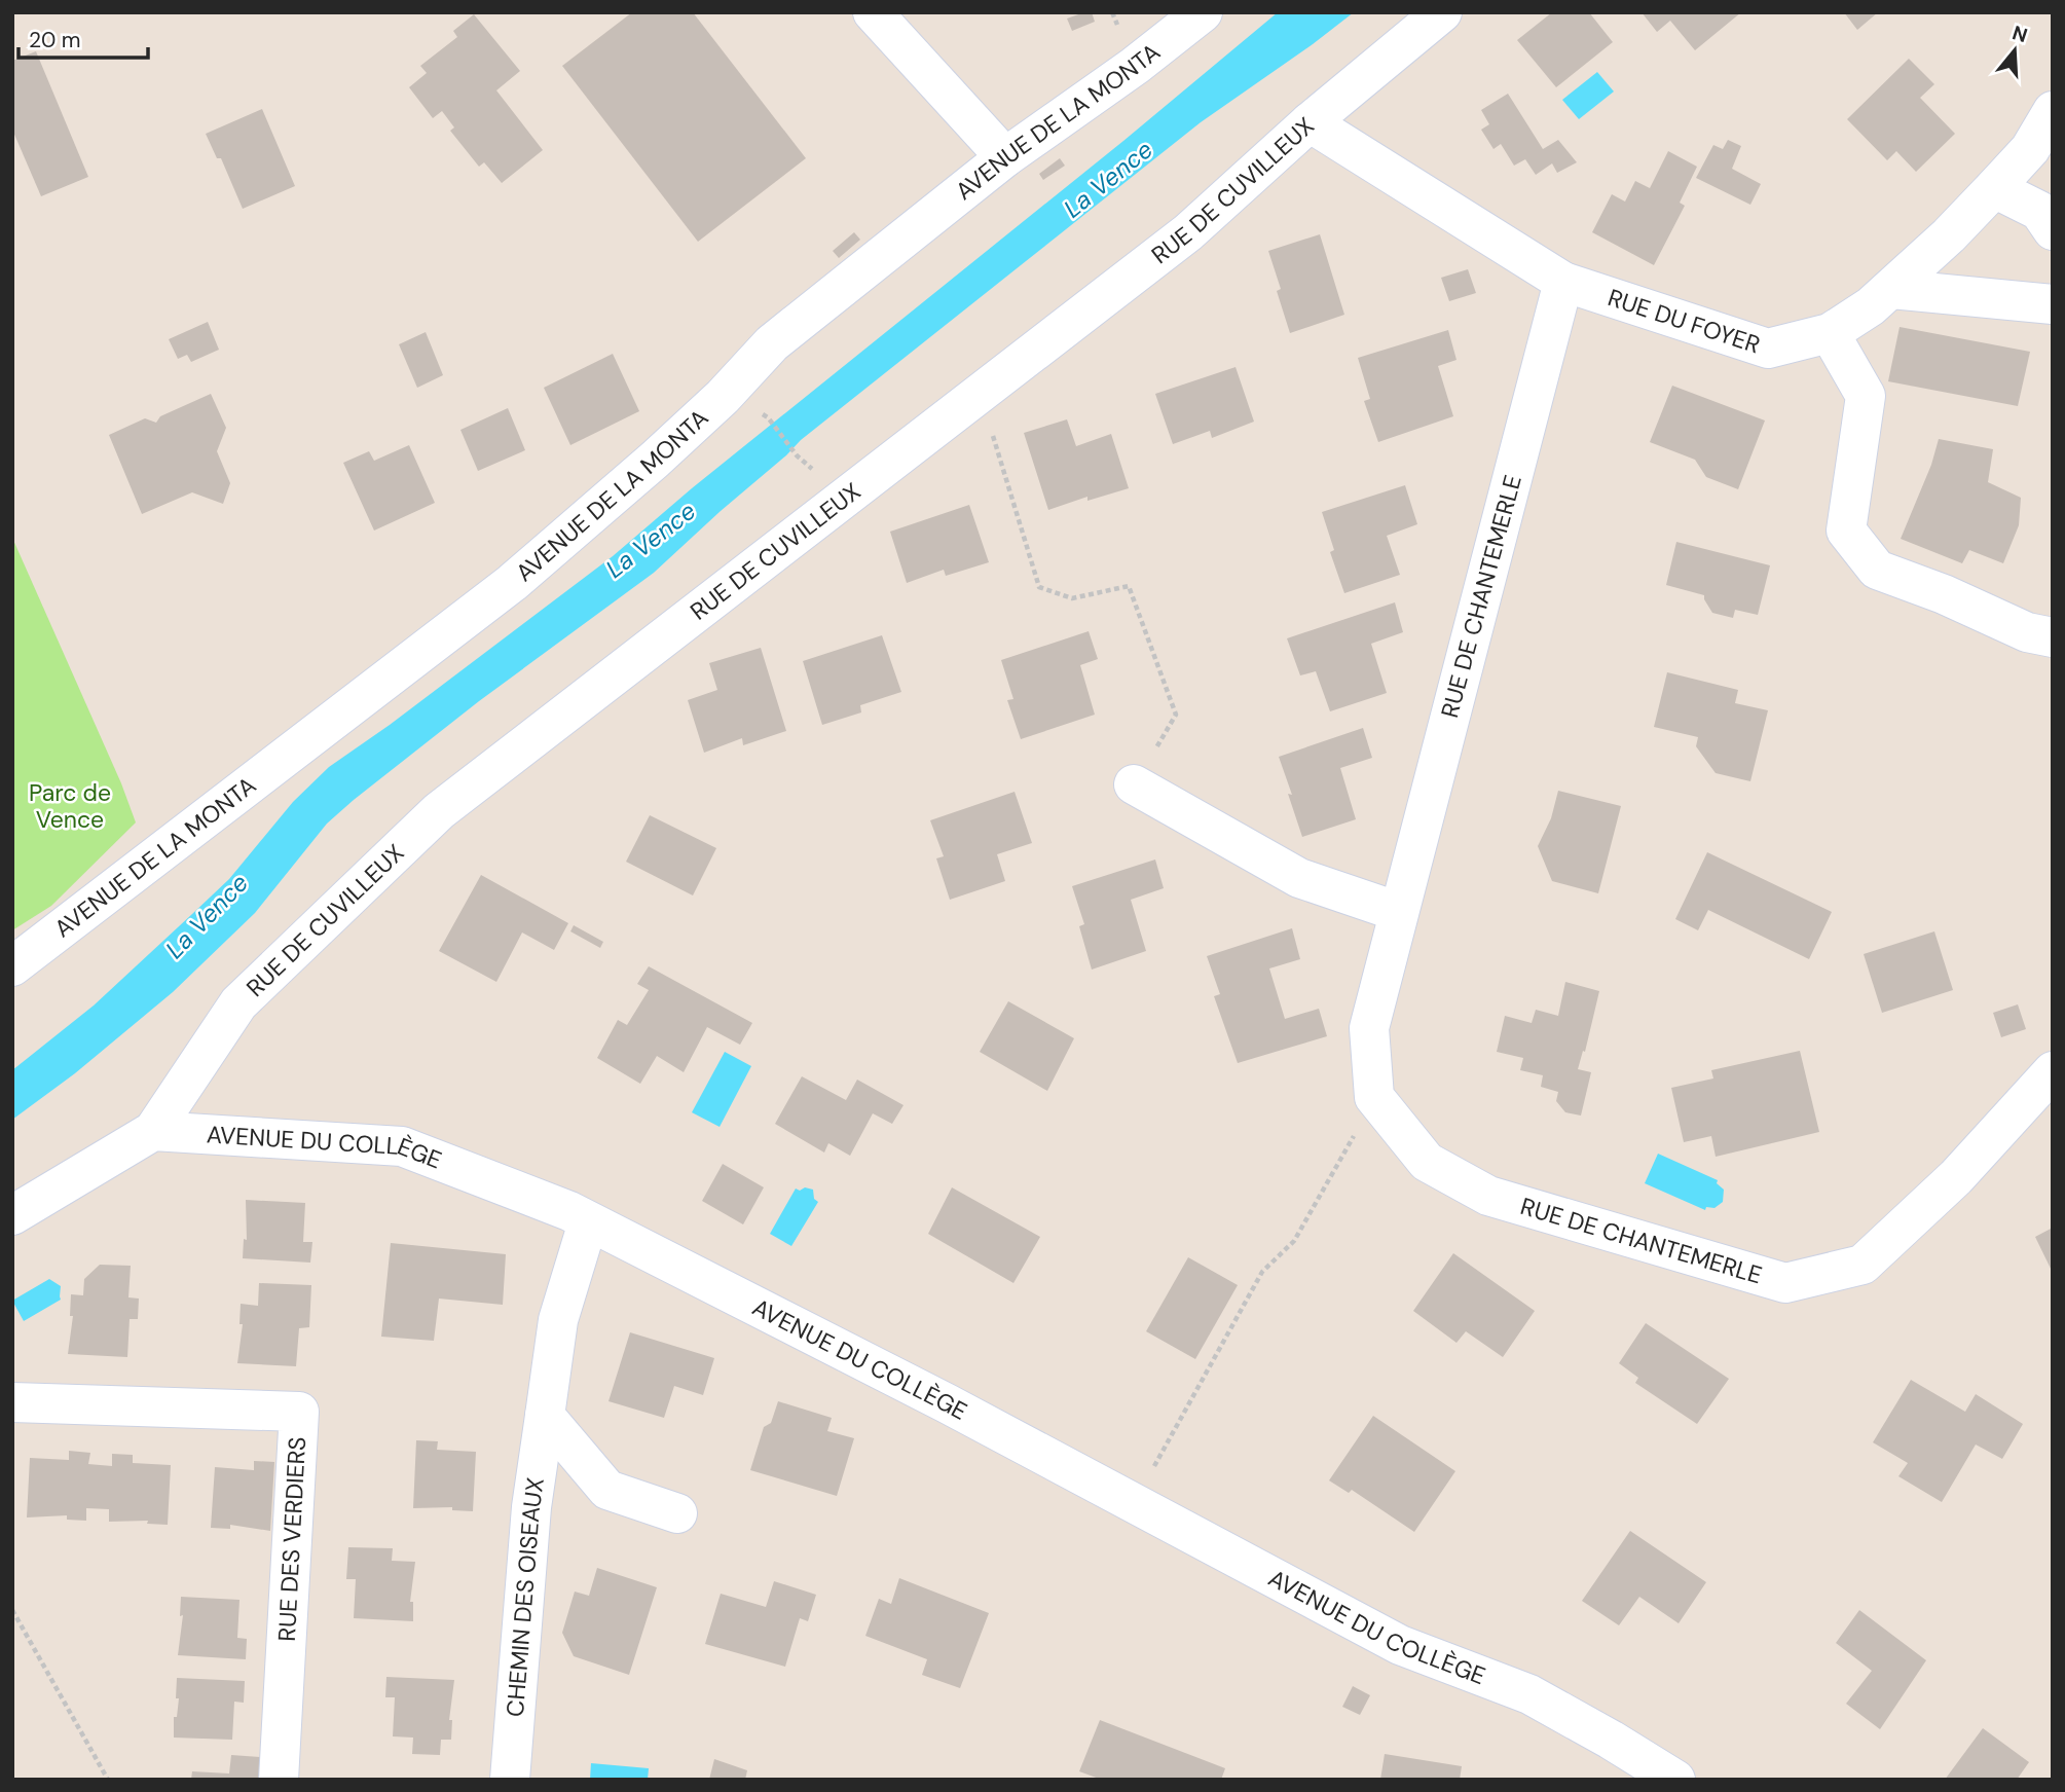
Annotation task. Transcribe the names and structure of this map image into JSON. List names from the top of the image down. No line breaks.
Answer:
{"streets":{"street":["AVENUE DE LA MONTA","RUE DE CUVILLEUX","RUE DU FOYER","RUE DE CHANTEMERLE","AVENUE DU COLLÈGE","RUE DES VERDIERS","CHEMIN DES OISEAUX"]},"crossings":[["RUE DE CUVILLEUX","RUE DU FOYER"],["RUE DE CUVILLEUX","AVENUE DU COLLÈGE"],["RUE DU FOYER","RUE DE CHANTEMERLE"],["AVENUE DU COLLÈGE","CHEMIN DES OISEAUX"]],"water":["La Vence"],"parks":["Parc de Vence"],"scale_bar":"20 m","north":"top"}
